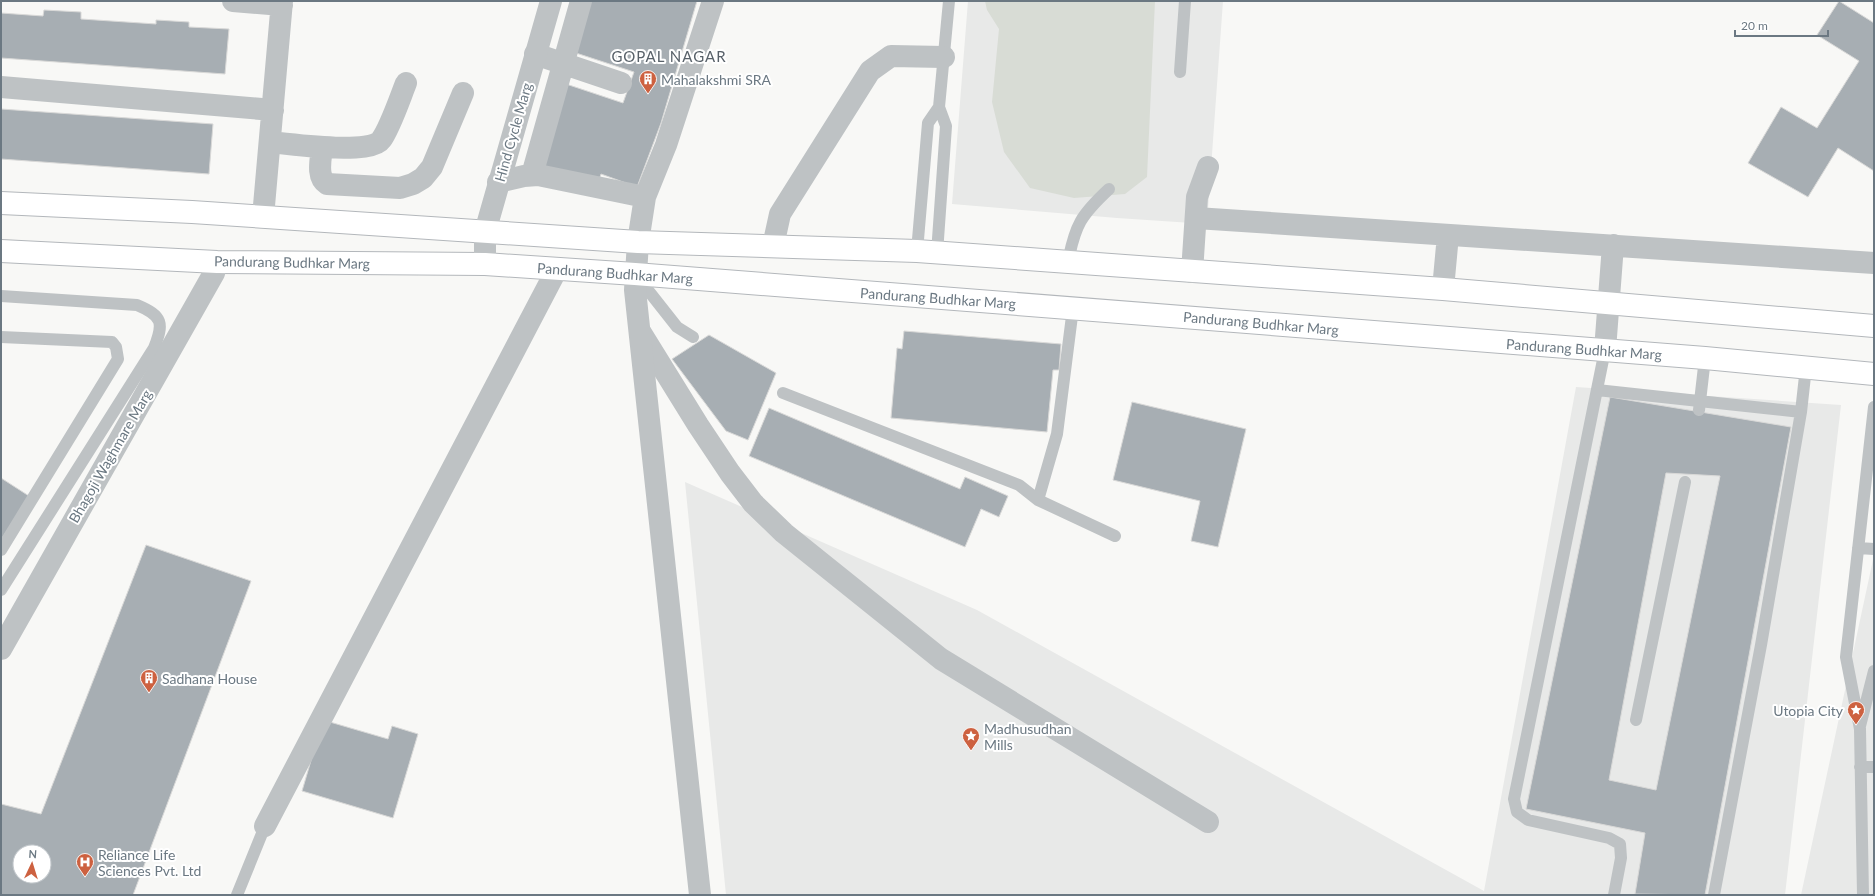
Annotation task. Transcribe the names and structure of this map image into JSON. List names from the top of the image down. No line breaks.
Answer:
{"streets":{"main road":["Pandurang Budhkar Marg"],"street":["Hind Cycle Marg","Bhagoji Waghmare Marg"]},"crossings":[["Hind Cycle Marg","Pandurang Budhkar Marg"],["Pandurang Budhkar Marg","Bhagoji Waghmare Marg"]],"districts":["GOPAL NAGAR"],"places":{"building":["Mahalakshmi SRA","Sadhana House"],"place":["Utopia City","Madhusudhan Mills"],"hospital":["Reliance Life Sciences Pvt. Ltd"]},"scale_bar":"20 m","north":"top"}
